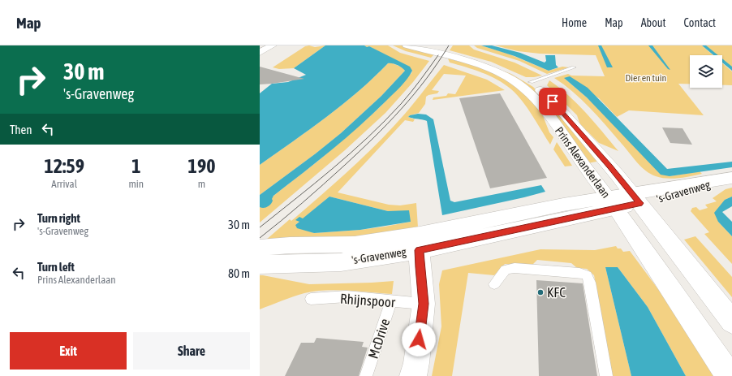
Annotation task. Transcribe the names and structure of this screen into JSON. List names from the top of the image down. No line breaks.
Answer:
{"streets":{"main road":["Prins Alexanderlaan","'s-Gravenweg"],"lane":["Rhijnspoor","McDrive"]},"crossings":[["Prins Alexanderlaan","'s-Gravenweg"],["Rhijnspoor","McDrive"]],"parks":["Dier en tuin"],"places":["KFC"],"page":{"header":"Map","nav":["Home","Map","About","Contact"],"turn":["30 m","'s-Gravenweg"],"then":"Then","eta":["12:59","Arrival","1","min","190","m"],"list":[{"name":"Turn right","note":"'s-Gravenweg","value":"30 m"},{"name":"Turn left","note":"Prins Alexanderlaan","value":"80 m"}],"buttons":["Exit","Share"]}}
